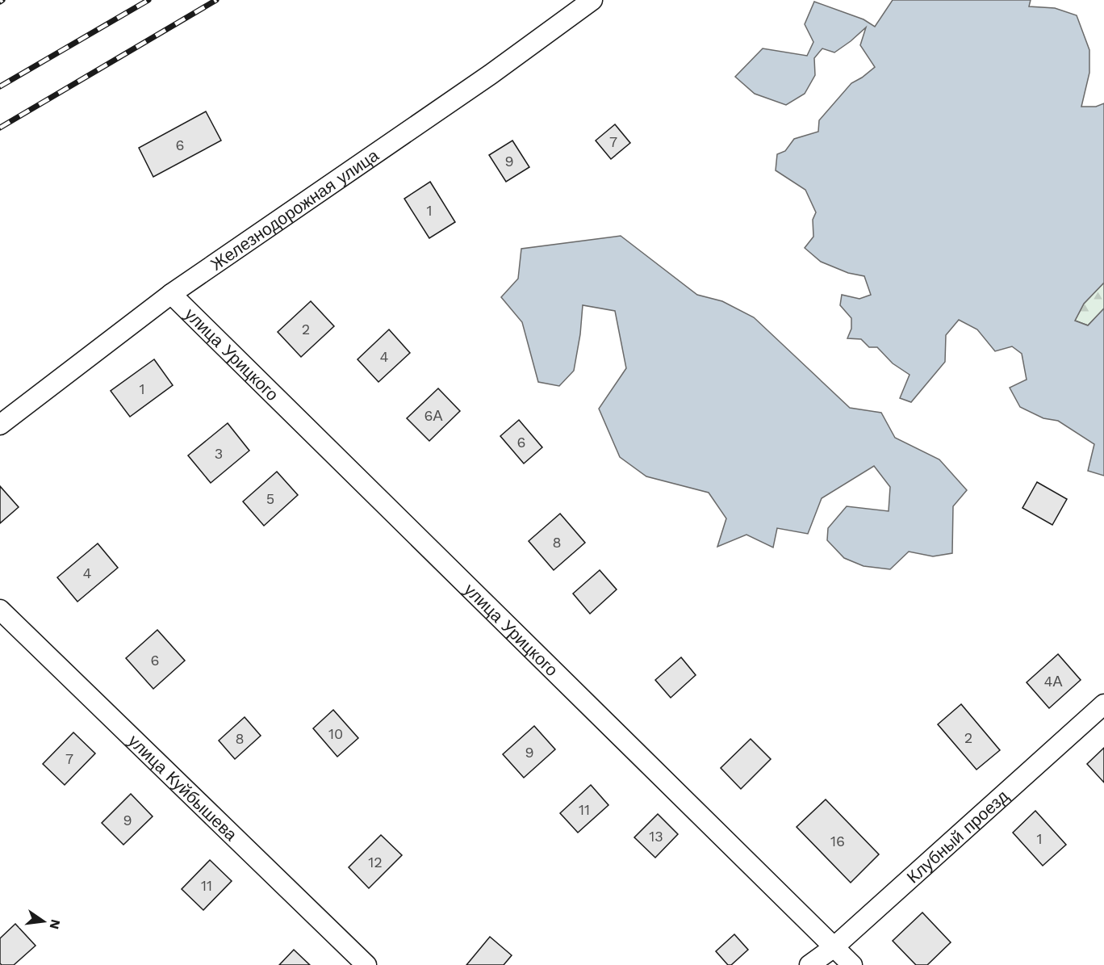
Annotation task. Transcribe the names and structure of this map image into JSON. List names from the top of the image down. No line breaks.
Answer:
{"streets":{"street":["Железнодорожная улица","улица Урицкого","улица Куйбышева","Клубный проезд"]},"crossings":[["Железнодорожная улица","улица Урицкого"],["улица Урицкого","Клубный проезд"]],"house_numbers":["7","6","9","1","2","4","1","6А","6","3","5","8","4","6","4А","10","2","8","9","7","11","9","13","1","16","12","11"],"north":"right"}
